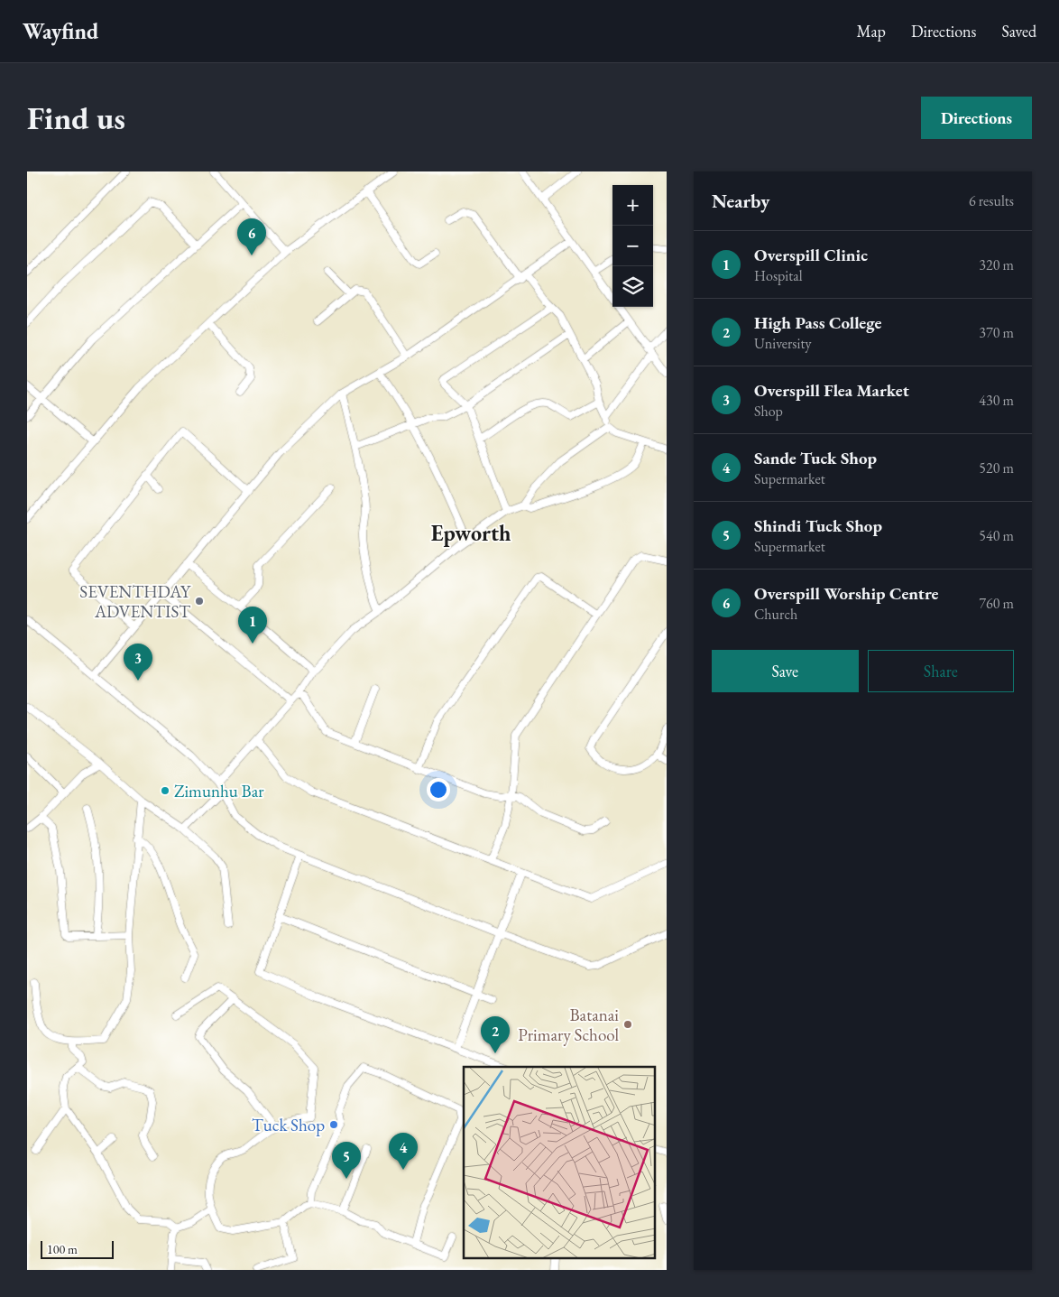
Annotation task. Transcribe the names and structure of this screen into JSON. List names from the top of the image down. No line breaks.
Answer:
{"districts":["Epworth"],"places":["SEVENTHDAY ADVENTIST","Zimunhu Bar","Batanai Primary School","Tuck Shop"],"scale_bar":"100 m","page":{"header":"Wayfind","nav":["Map","Directions","Saved"],"buttons":["Directions",["Save","Share"]],"title":"Find us","heading":["Nearby","6 results"],"map_buttons":["+","−"],"pins":["6","1","3","2","4","5"],"list":[{"mark":"1","name":"Overspill Clinic","note":"Hospital","value":"320 m"},{"mark":"2","name":"High Pass College","note":"University","value":"370 m"},{"mark":"3","name":"Overspill Flea Market","note":"Shop","value":"430 m"},{"mark":"4","name":"Sande Tuck Shop","note":"Supermarket","value":"520 m"},{"mark":"5","name":"Shindi Tuck Shop","note":"Supermarket","value":"540 m"},{"mark":"6","name":"Overspill Worship Centre","note":"Church","value":"760 m"}],"scale":"100 m"}}
